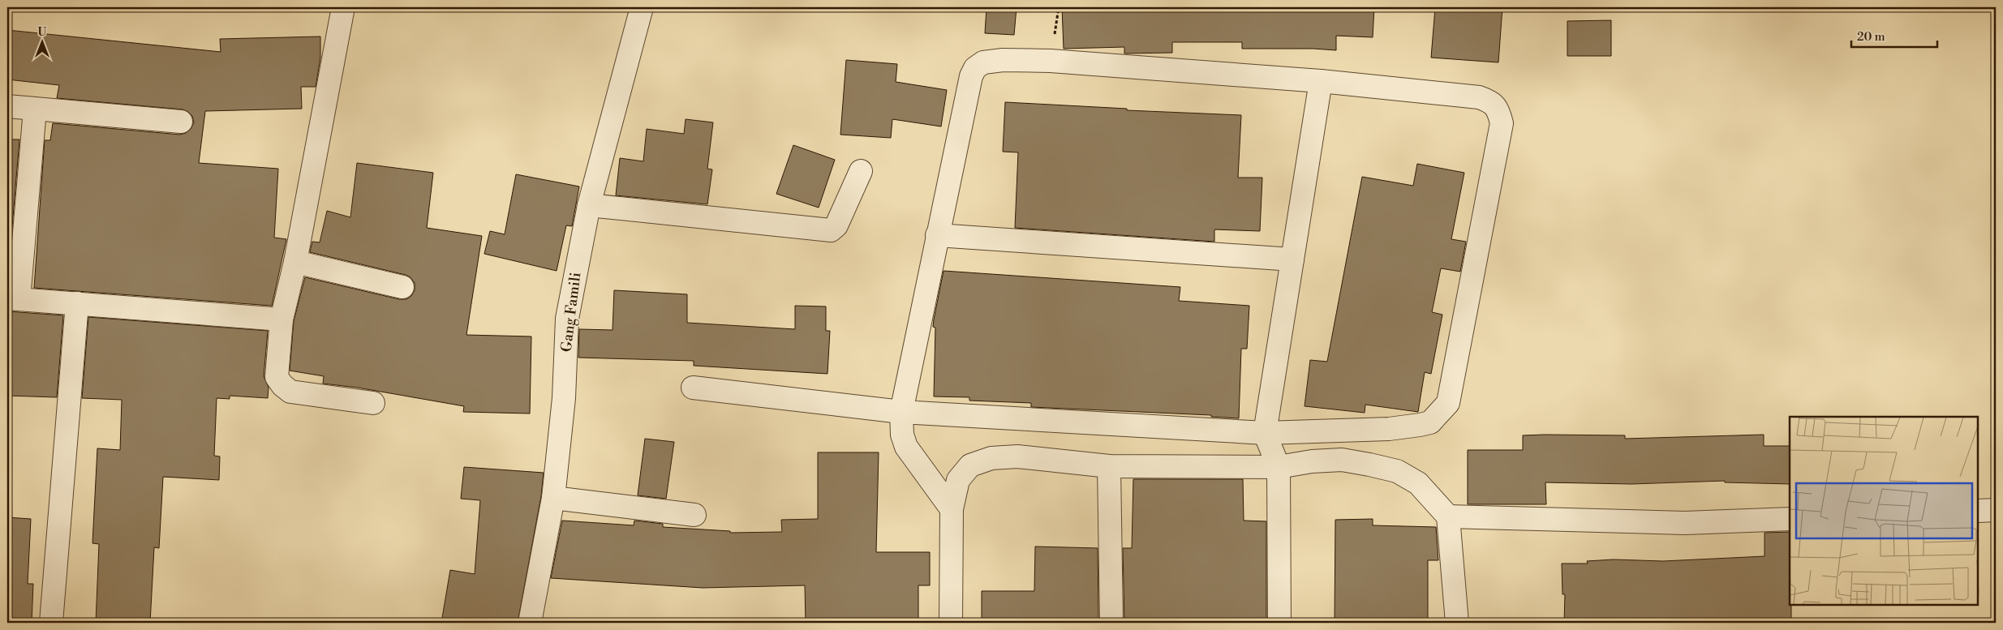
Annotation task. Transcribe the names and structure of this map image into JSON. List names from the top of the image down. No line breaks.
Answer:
{"streets":{"street":["Gang Famili"]},"scale_bar":"20 m","north":"top"}
